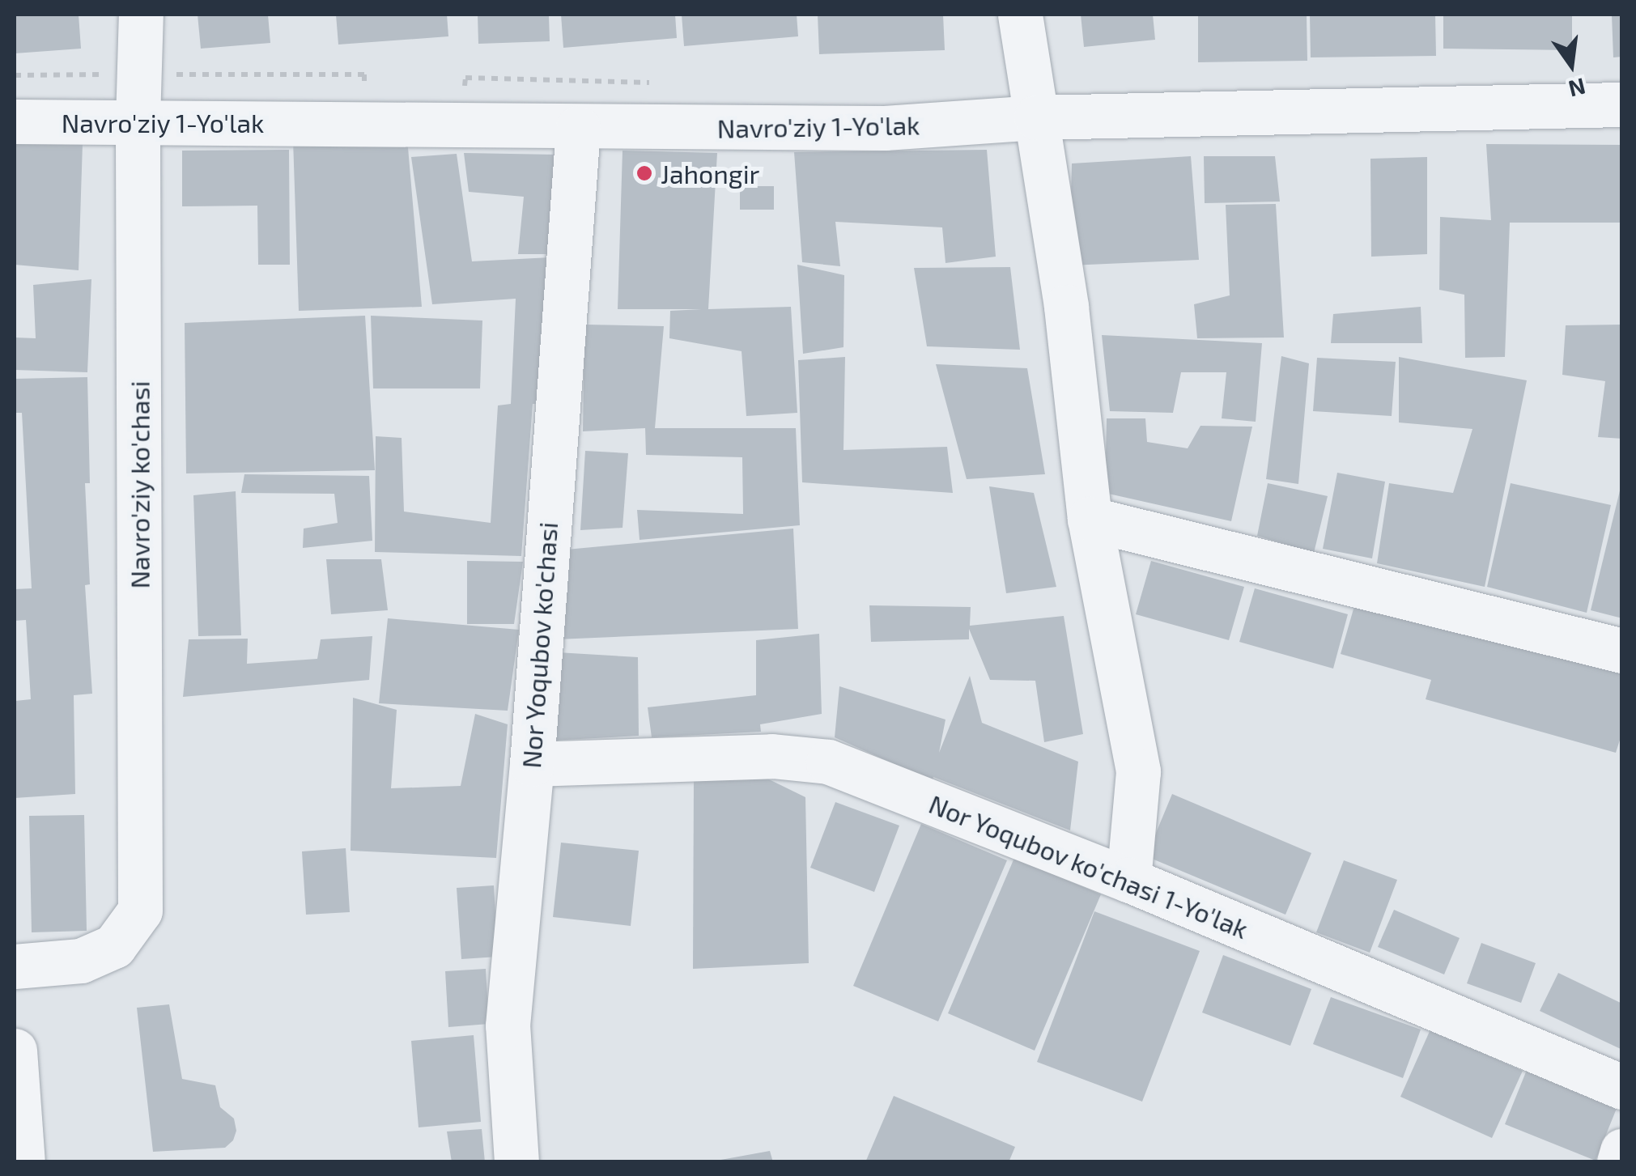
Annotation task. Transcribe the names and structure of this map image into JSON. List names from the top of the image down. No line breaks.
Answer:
{"streets":{"street":["Navro'ziy 1-Yo'lak","Navro'ziy ko'chasi","Nor Yoqubov ko'chasi","Nor Yoqubov ko'chasi 1-Yo'lak"]},"crossings":[["Navro'ziy 1-Yo'lak","Navro'ziy ko'chasi"],["Navro'ziy 1-Yo'lak","Nor Yoqubov ko'chasi"],["Nor Yoqubov ko'chasi","Nor Yoqubov ko'chasi 1-Yo'lak"]],"places":["Jahongir"],"north":"bottom"}
